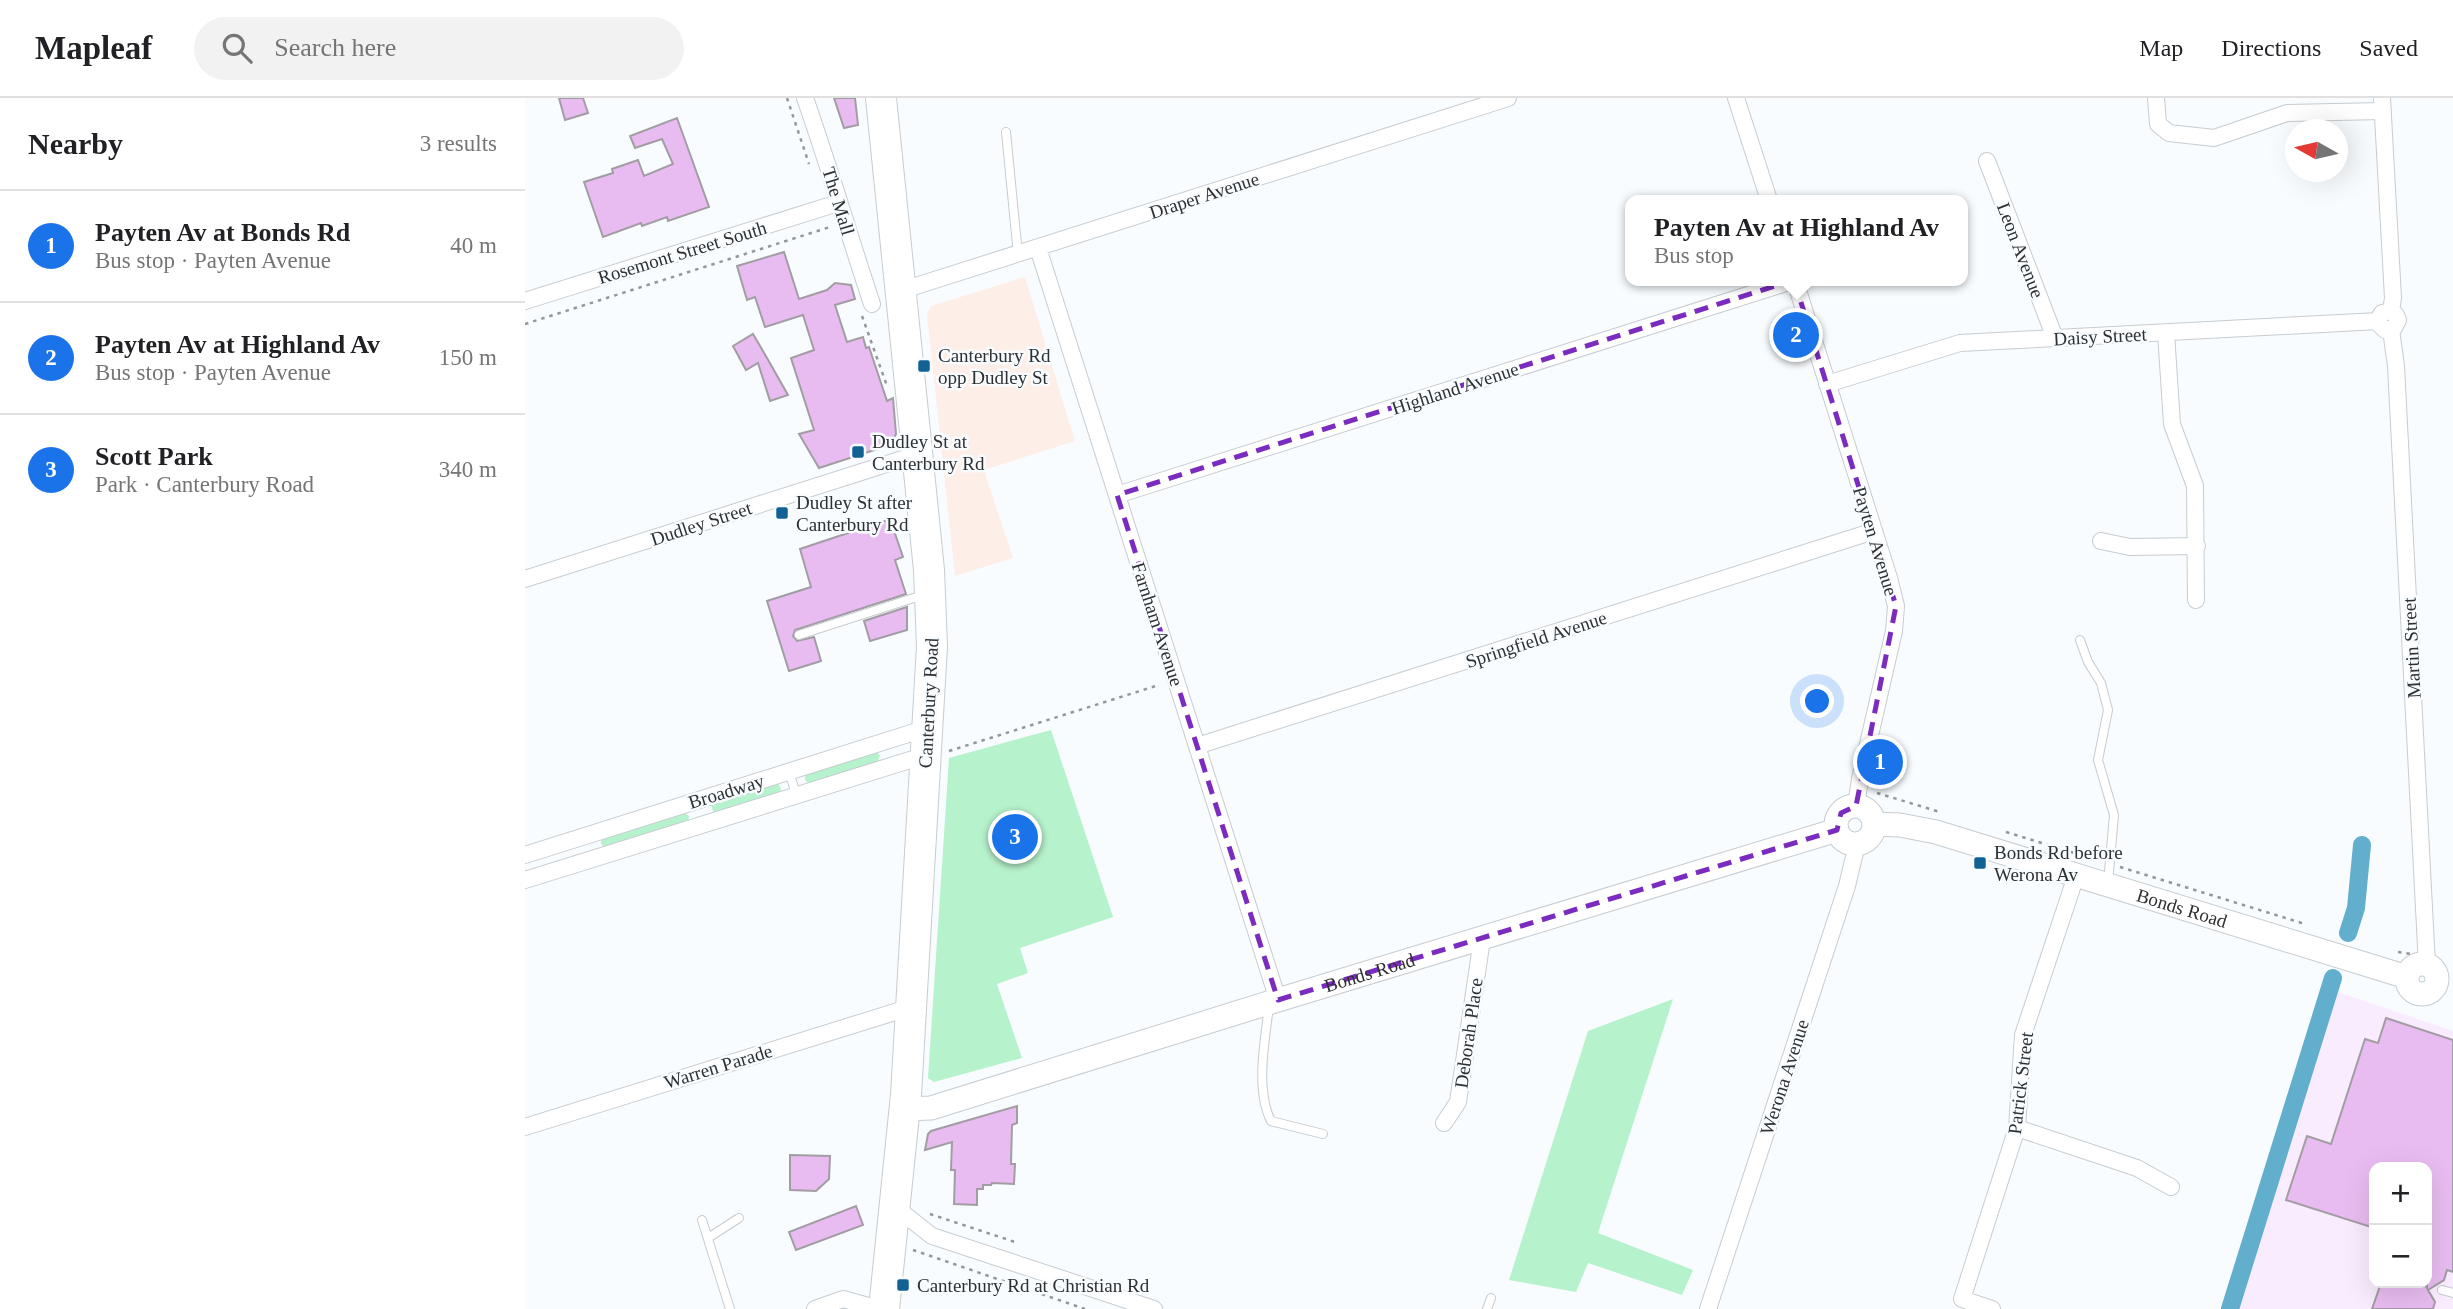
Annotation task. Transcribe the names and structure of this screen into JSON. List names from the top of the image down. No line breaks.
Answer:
{"streets":{"highway":["Canterbury Road"],"main road":["Bonds Road"],"street":["Draper Avenue","The Mall","Leon Avenue","Rosemont Street South","Daisy Street","Highland Avenue","Dudley Street","Payten Avenue","Farnham Avenue","Springfield Avenue","Martin Street","Broadway","Deborah Place","Warren Parade","Werona Avenue","Patrick Street"]},"crossings":[["Draper Avenue","Farnham Avenue"],["Draper Avenue","Canterbury Road"],["The Mall","Rosemont Street South"],["Leon Avenue","Daisy Street"],["Daisy Street","Payten Avenue"],["Daisy Street","Martin Street"],["Highland Avenue","Farnham Avenue"],["Dudley Street","Canterbury Road"],["Payten Avenue","Springfield Avenue"],["Payten Avenue","Bonds Road"],["Payten Avenue","Werona Avenue"],["Farnham Avenue","Springfield Avenue"],["Farnham Avenue","Bonds Road"],["Martin Street","Bonds Road"],["Canterbury Road","Broadway"],["Canterbury Road","Bonds Road"],["Canterbury Road","Warren Parade"],["Bonds Road","Deborah Place"],["Bonds Road","Werona Avenue"],["Bonds Road","Patrick Street"]],"places":{"transit":["Canterbury Rd opp Dudley St","Dudley St at Canterbury Rd","Dudley St after Canterbury Rd","Bonds Rd before Werona Av","Canterbury Rd at Christian Rd"]},"north":"left","page":{"header":"Mapleaf","search":"Search here","nav":["Map","Directions","Saved"],"heading":["Nearby","3 results"],"list":[{"mark":"1","name":"Payten Av at Bonds Rd","note":"Bus stop · Payten Avenue","value":"40 m"},{"mark":"2","name":"Payten Av at Highland Av","note":"Bus stop · Payten Avenue","value":"150 m"},{"mark":"3","name":"Scott Park","note":"Park · Canterbury Road","value":"340 m"}],"popup":["Payten Av at Highland Av","Bus stop"],"pins":["2","1","3"],"map_buttons":["+","−"]}}
